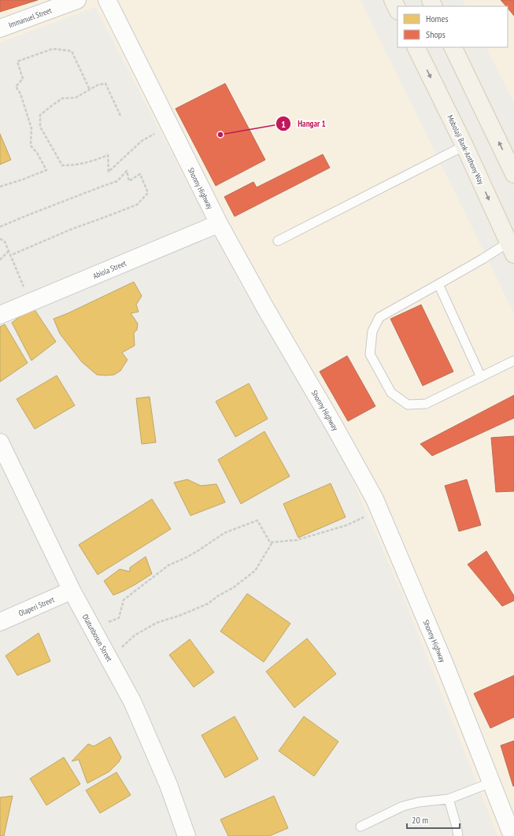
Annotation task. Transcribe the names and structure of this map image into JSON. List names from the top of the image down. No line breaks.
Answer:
{"streets":{"main road":["Mobolaji Bank-Anthony Way"],"street":["Immanuel Street","Shonny Highway","Abiola Street","Olaperi Street","Olatunbosun Street"]},"crossings":[["Shonny Highway","Abiola Street"],["Olaperi Street","Olatunbosun Street"]],"places":["Hangar 1"],"legend":["Homes","Shops"],"scale_bar":"20 m"}
